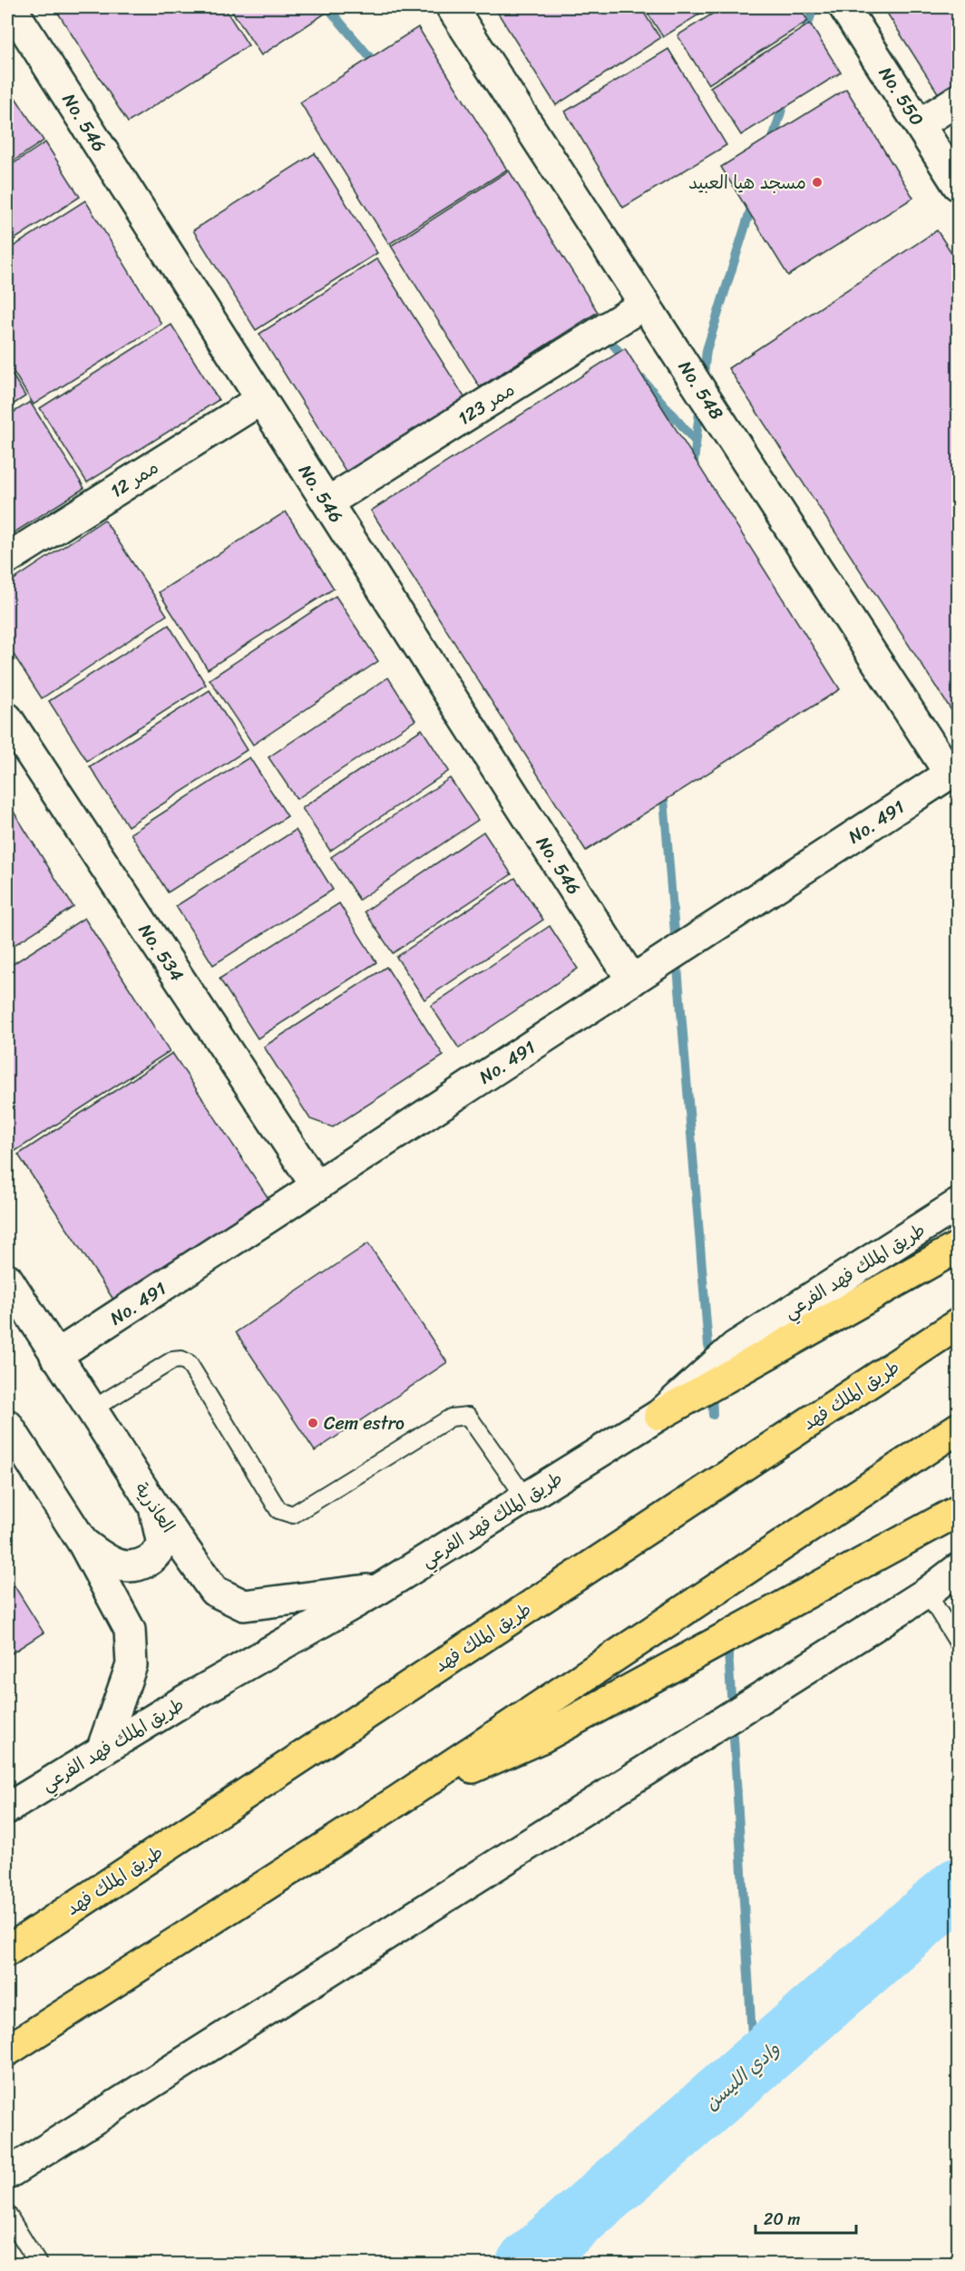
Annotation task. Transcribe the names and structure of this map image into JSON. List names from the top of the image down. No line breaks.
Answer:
{"streets":{"highway":["طريق الملك فهد"],"street":["No. 550","No. 546","No. 548","ممر 123","ممر 12","No. 491","No. 534","طريق الملك فهد الفرعي","العاذرية"]},"crossings":[["No. 546","ممر 123"],["No. 546","ممر 12"],["No. 546","No. 491"],["No. 548","ممر 123"],["No. 548","No. 491"],["No. 491","No. 534"],["No. 491","العاذرية"],["طريق الملك فهد الفرعي","العاذرية"]],"water":["وادي الليسن"],"places":["مسجد هيا العبيد","Cem estro"],"scale_bar":"20 m"}
